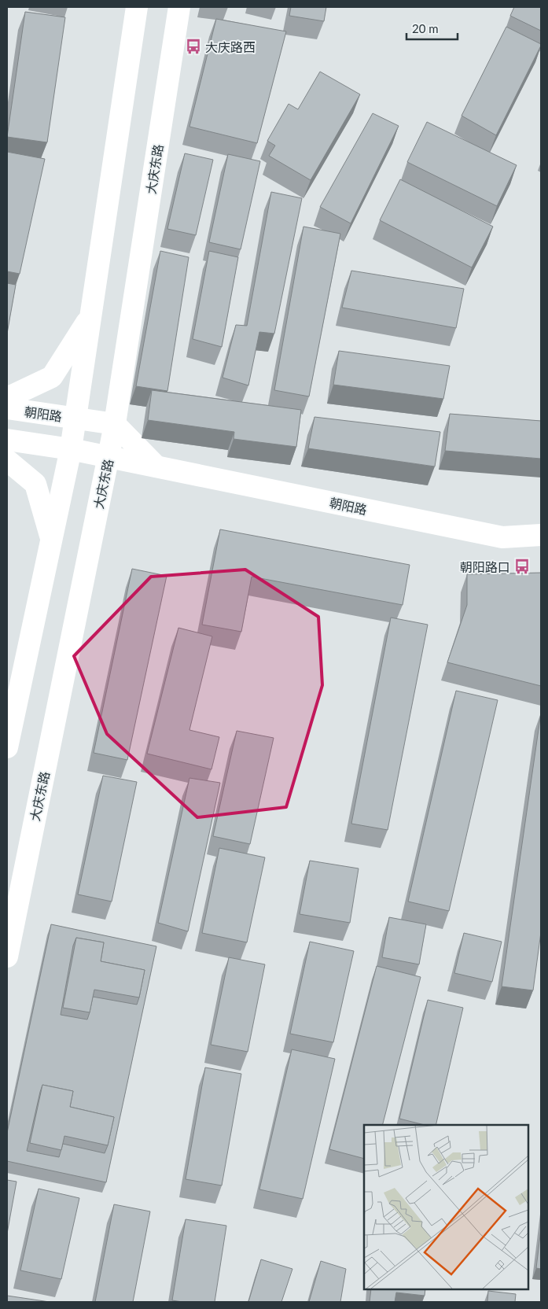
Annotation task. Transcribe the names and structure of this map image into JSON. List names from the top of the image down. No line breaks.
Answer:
{"streets":{"main road":["大庆东路","朝阳路"]},"crossings":[["大庆东路","朝阳路"]],"places":{"bus stop":["大庆路西","朝阳路口"]},"scale_bar":"20 m"}
